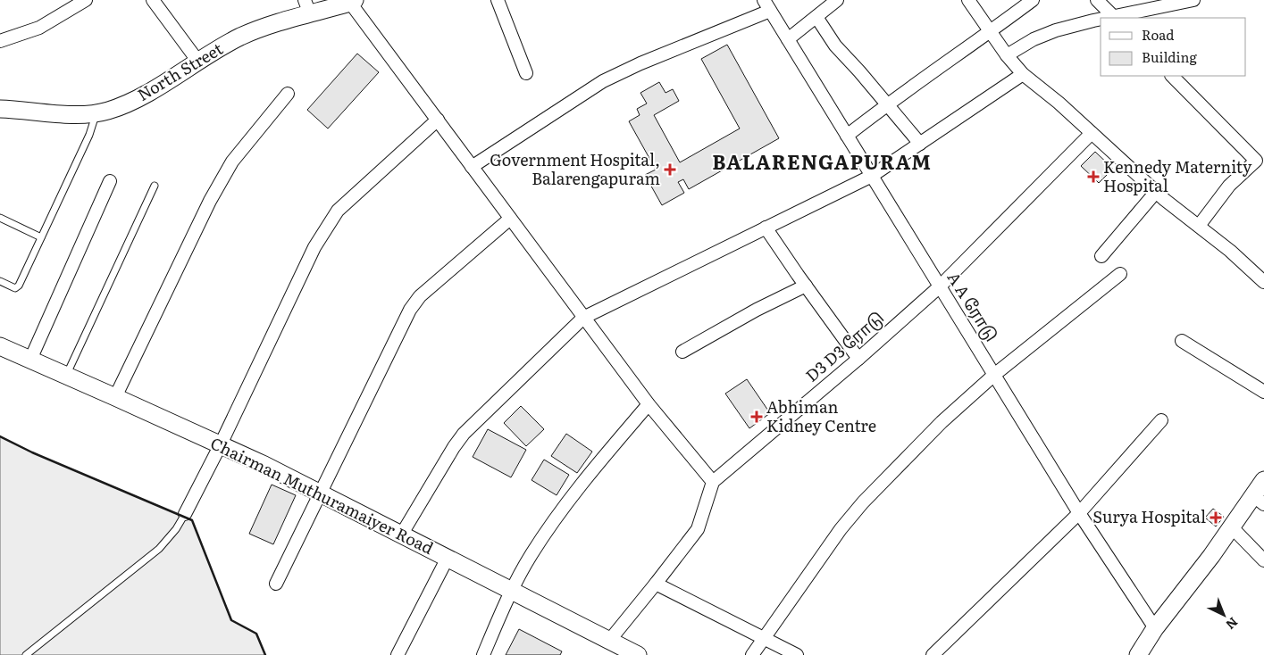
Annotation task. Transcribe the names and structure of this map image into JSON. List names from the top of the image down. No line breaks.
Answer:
{"streets":{"street":["North Street","A A ரோடு","D3 D3 ரோடு","Chairman Muthuramaiyer Road"]},"crossings":[["A A ரோடு","D3 D3 ரோடு"]],"districts":["BALARENGAPURAM"],"places":{"health":["Government Hospital, Balarengapuram","Kennedy Maternity Hospital","Abhiman Kidney Centre","Surya Hospital"]},"legend":["Road","Building"],"north":"bottom right"}
